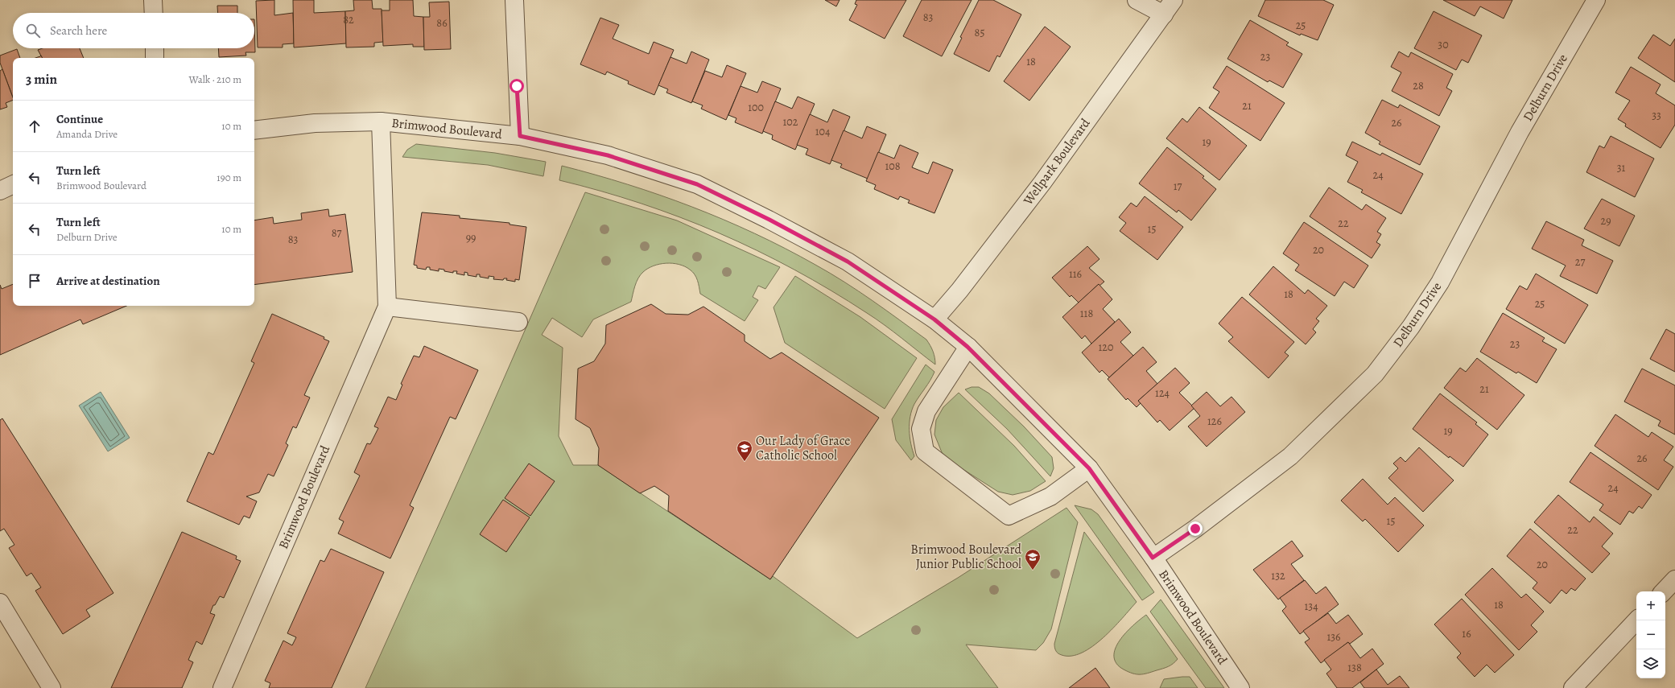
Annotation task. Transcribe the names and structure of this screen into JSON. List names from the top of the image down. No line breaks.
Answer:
{"streets":{"street":["Delburn Drive","Brimwood Boulevard","Wellpark Boulevard"]},"crossings":[["Delburn Drive","Brimwood Boulevard"],["Brimwood Boulevard","Wellpark Boulevard"]],"places":{"school or university":["Our Lady of Grace Catholic School","Brimwood Boulevard Junior Public School"]},"house_numbers":["83","82","86","25","85","30","23","18","28","21","100","33","102","26","104","19","108","31","24","17","29","22","15","87","99","83","20","27","116","18","25","118","23","120","21","124","126","19","26","24","15","22","20","132","18","134","16","136","138"],"page":{"search":"Search here","heading":["3 min","Walk · 210 m"],"list":[["Continue","Amanda Drive","10 m"],["Turn left","Brimwood Boulevard","190 m"],["Turn left","Delburn Drive","10 m"],"Arrive at destination"],"map_buttons":["+","−"]}}
